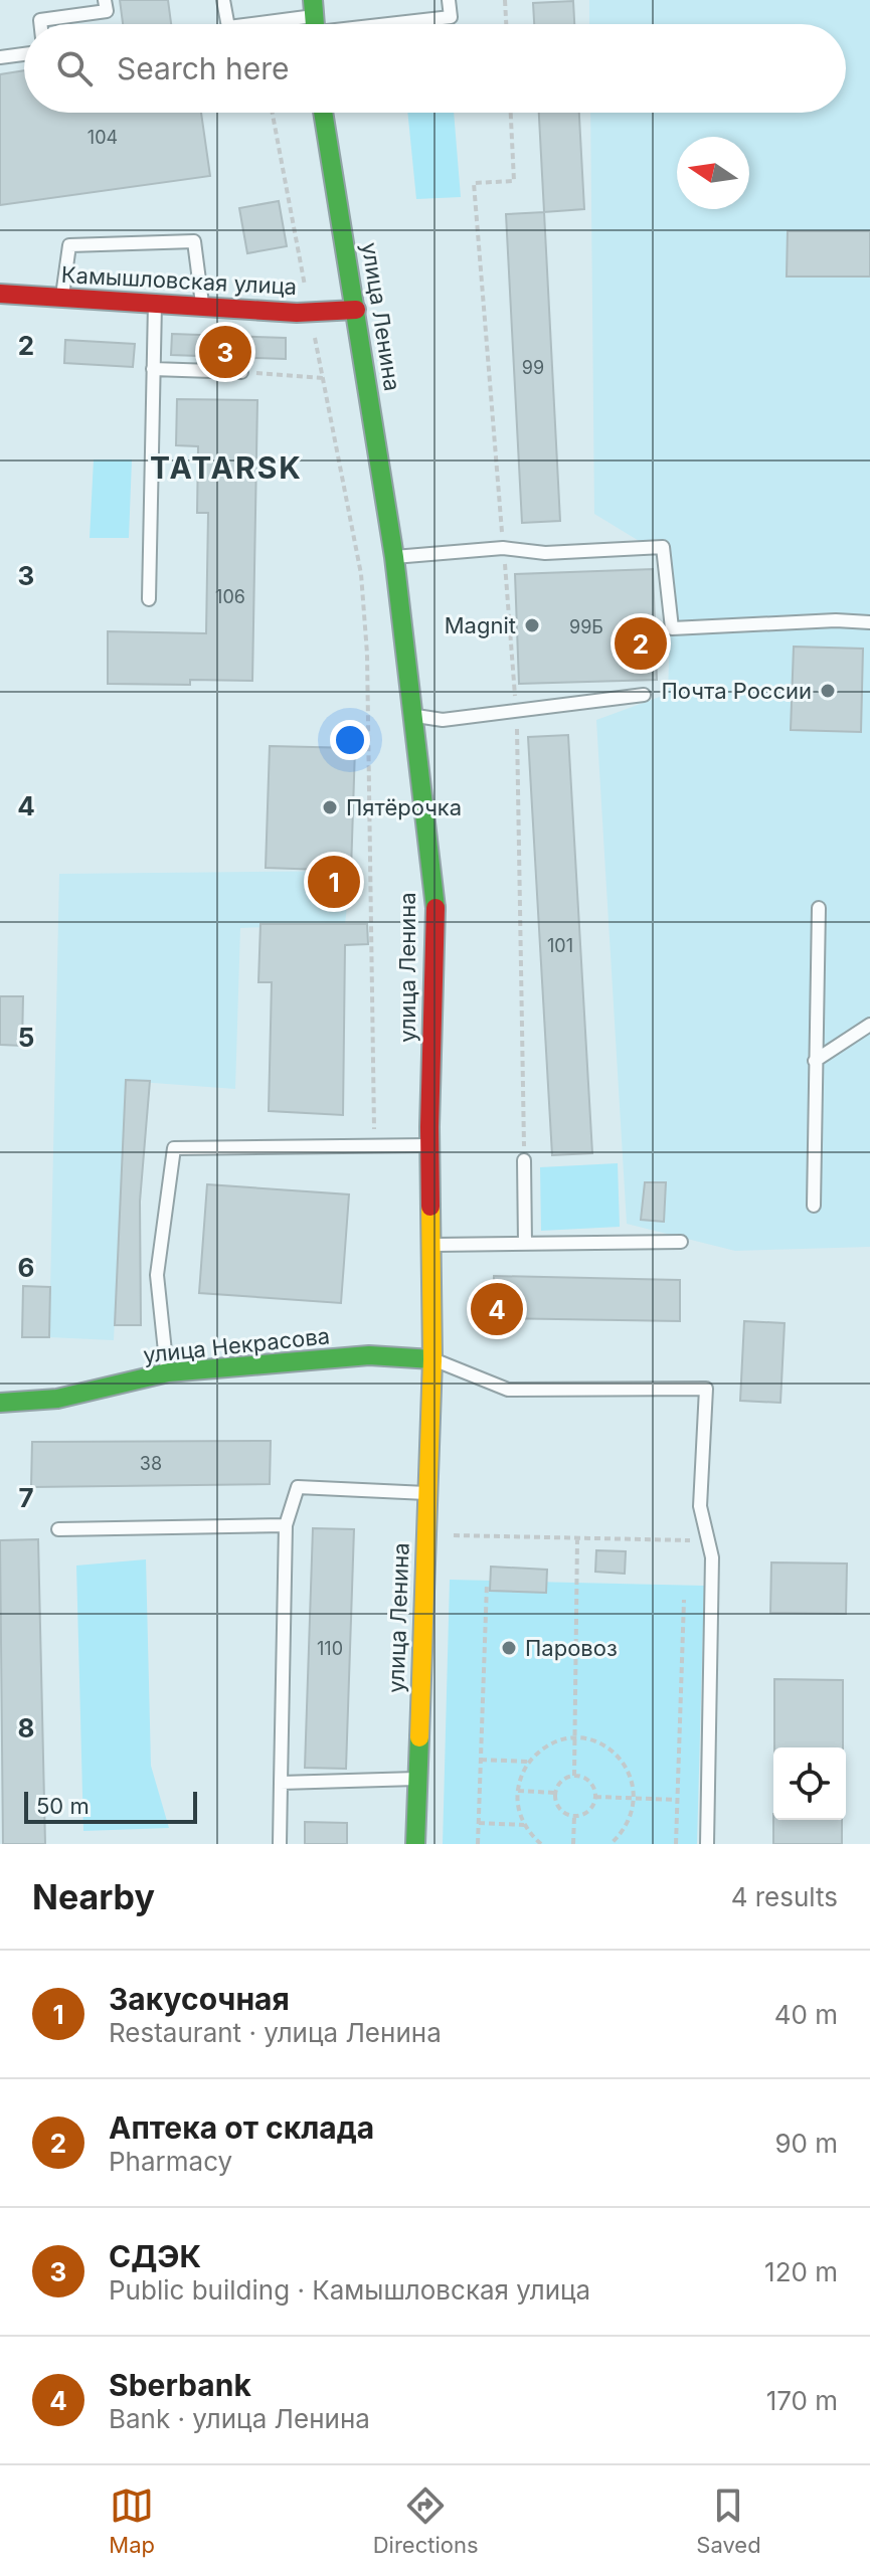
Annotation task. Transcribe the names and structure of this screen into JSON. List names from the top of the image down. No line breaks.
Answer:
{"streets":{"main road":["Камышловская улица","улица Ленина","улица Некрасова"]},"crossings":[["Камышловская улица","улица Ленина"],["улица Ленина","улица Некрасова"]],"districts":["TATARSK"],"places":["Magnit","Почта России","Пятёрочка","Паровоз"],"house_numbers":["104","99","106","99Б","101","38","110"],"scale_bar":"50 m","north":"left","page":{"search":"Search here","pins":["3","2","1","4"],"scale":"50 m","heading":["Nearby","4 results"],"list":[{"mark":"1","name":"Закусочная","note":"Restaurant · улица Ленина","value":"40 m"},{"mark":"2","name":"Аптека от склада","note":"Pharmacy","value":"90 m"},{"mark":"3","name":"СДЭК","note":"Public building · Камышловская улица","value":"120 m"},{"mark":"4","name":"Sberbank","note":"Bank · улица Ленина","value":"170 m"}],"nav":["Map","Directions","Saved"]},"grid":{"rows":["2","3","4","5","6","7","8"]}}
